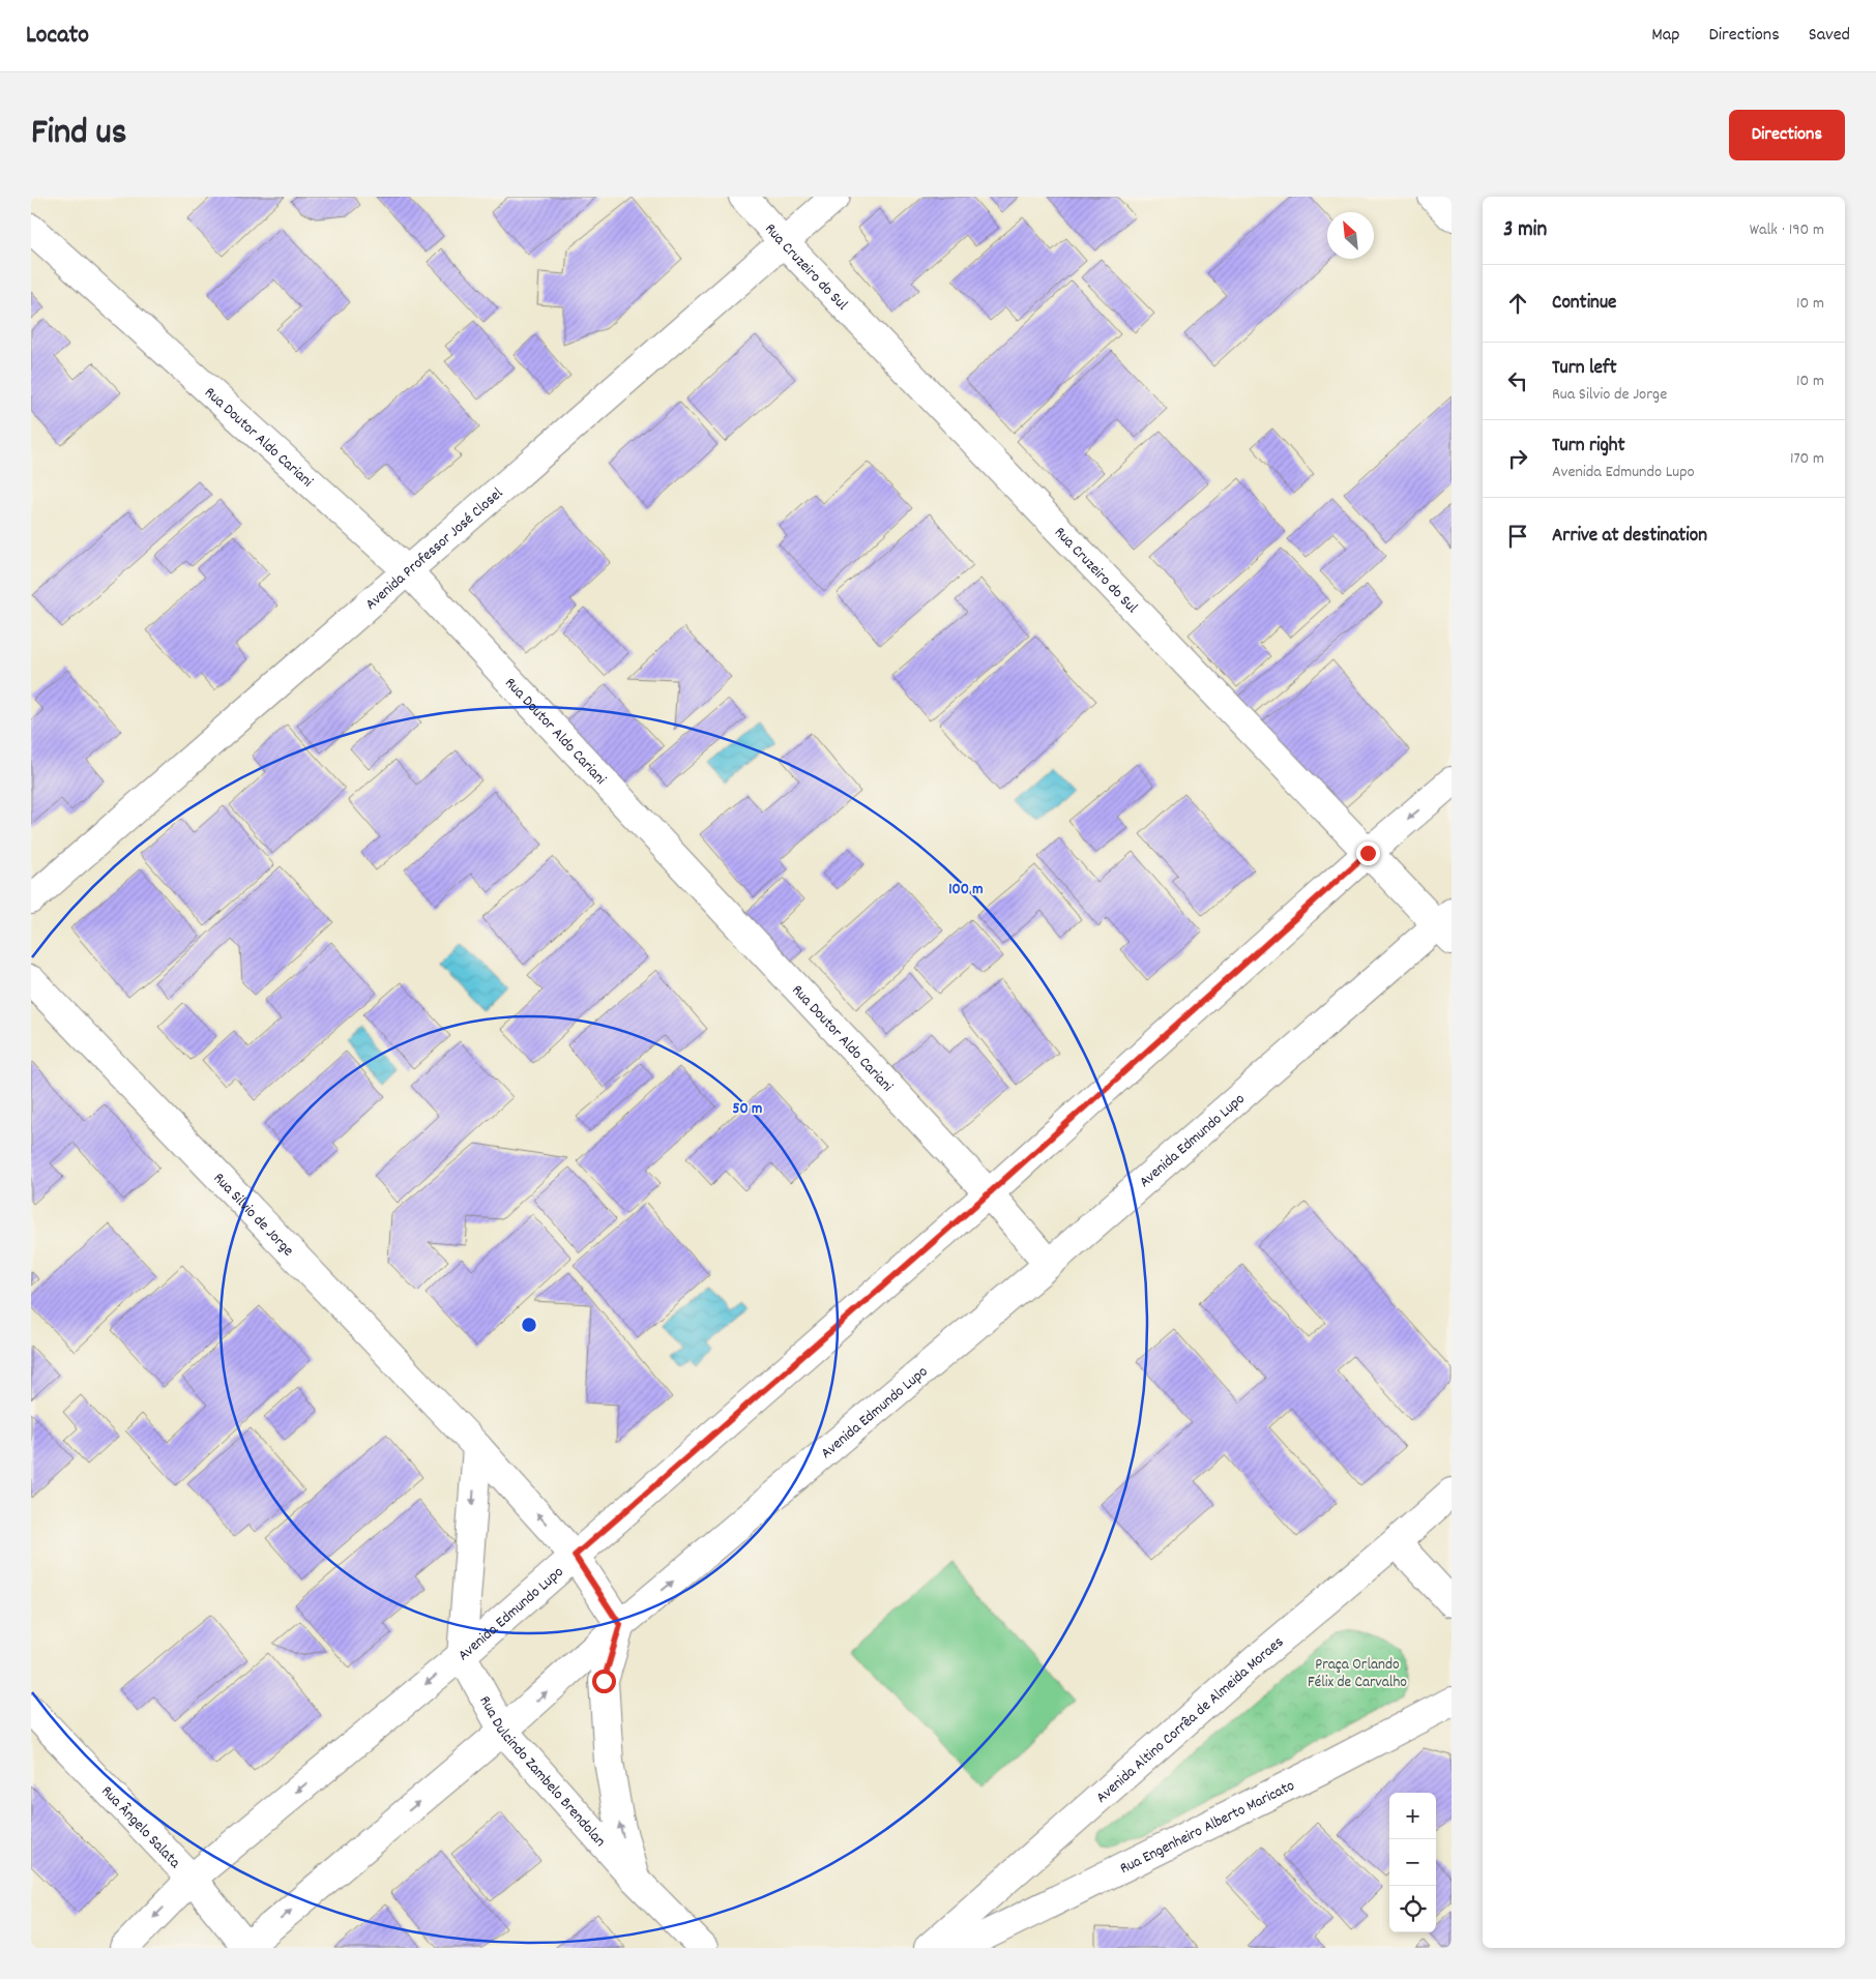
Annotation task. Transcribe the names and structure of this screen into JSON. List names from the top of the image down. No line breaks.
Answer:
{"streets":{"street":["Rua Cruzeiro do Sul","Rua Doutor Aldo Cariani","Avenida Professor José Closel","Avenida Edmundo Lupo","Rua Silvio de Jorge","Avenida Altino Corrêa de Almeida Moraes","Rua Dulcindo Zambelo Brendolan","Rua Ângelo Salata","Rua Engenheiro Alberto Maricato"]},"crossings":[["Rua Cruzeiro do Sul","Avenida Professor José Closel"],["Rua Cruzeiro do Sul","Avenida Edmundo Lupo"],["Rua Doutor Aldo Cariani","Avenida Professor José Closel"],["Rua Doutor Aldo Cariani","Avenida Edmundo Lupo"],["Avenida Edmundo Lupo","Rua Silvio de Jorge"],["Avenida Edmundo Lupo","Rua Dulcindo Zambelo Brendolan"],["Avenida Edmundo Lupo","Rua Ângelo Salata"],["Rua Silvio de Jorge","Rua Dulcindo Zambelo Brendolan"]],"parks":["Praça Orlando Félix de Carvalho"],"north":"top left","page":{"header":"Locato","nav":["Map","Directions","Saved"],"title":"Find us","buttons":"Directions","heading":["3 min","Walk · 190 m"],"list":[["Continue","10 m"],["Turn left","Rua Silvio de Jorge","10 m"],["Turn right","Avenida Edmundo Lupo","170 m"],"Arrive at destination"],"map_buttons":["+","−"]},"rings":["100 m","50 m"]}
